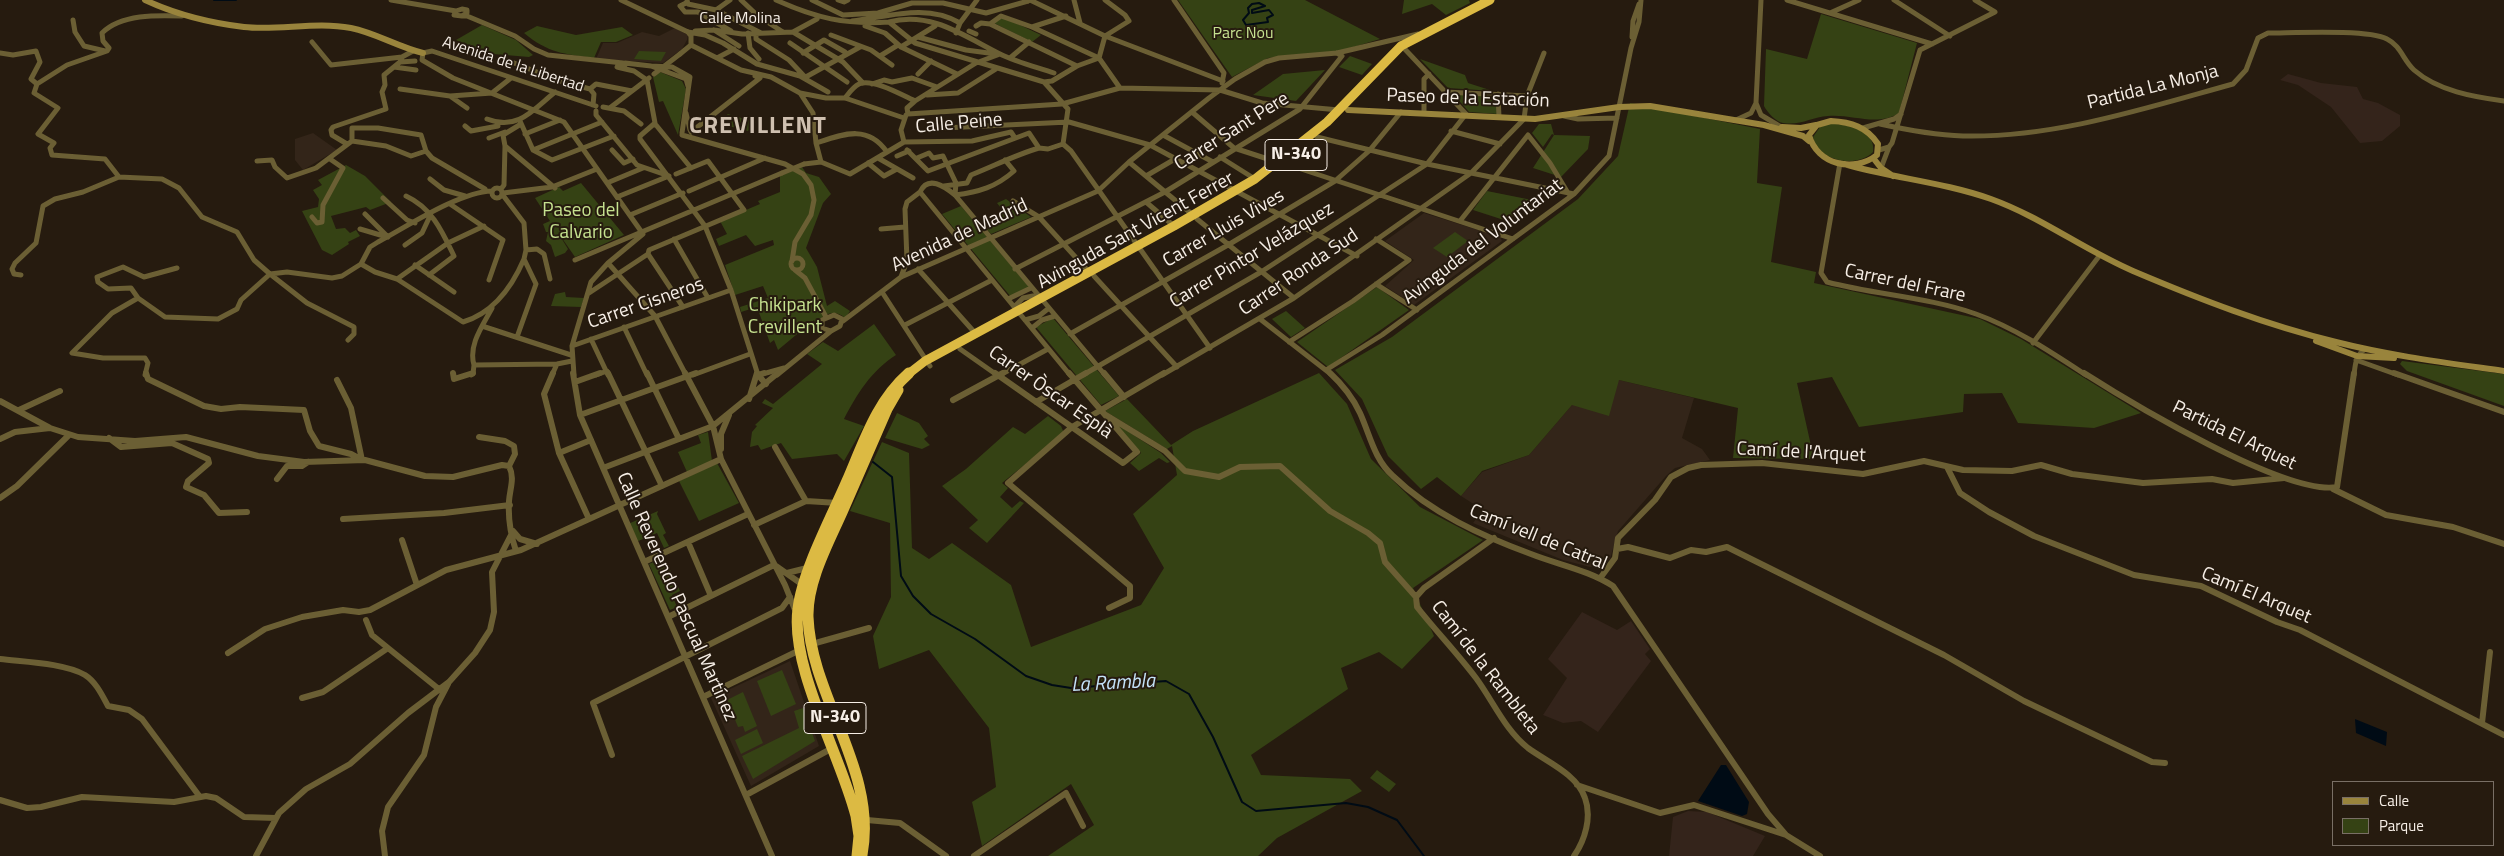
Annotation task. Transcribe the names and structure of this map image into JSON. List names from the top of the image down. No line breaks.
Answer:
{"streets":{"highway":["N-340","Avinguda Sant Vicent Ferrer"],"street":["Calle Molina","Avenida de la Libertad","Partida La Monja","Paseo de la Estación","Calle Peine","Carrer Sant Pere","Carrer Lluis Vives","Avenida de Madrid","Avinguda del Voluntariat","Carrer Pintor Velázquez","Carrer Ronda Sud","Carrer del Frare","Carrer Cisneros","Carrer Òscar Esplà","Partida El Arquet","Camí de l'Arquet","Camí vell de Catral","Camí El Arquet","Calle Reverendo Pascual Martínez","Camí de la Rambleta"]},"crossings":[["Paseo de la Estación","N-340"],["Paseo de la Estación","Carrer Lluis Vives"],["Paseo de la Estación","Avinguda Sant Vicent Ferrer"],["Paseo de la Estación","Avinguda del Voluntariat"],["Paseo de la Estación","Carrer Pintor Velázquez"],["Paseo de la Estación","Carrer Ronda Sud"],["Paseo de la Estación","Carrer del Frare"],["Carrer Sant Pere","Avenida de Madrid"],["N-340","Avinguda Sant Vicent Ferrer"],["N-340","Avenida de Madrid"],["Avinguda Sant Vicent Ferrer","Carrer Òscar Esplà"],["Avinguda del Voluntariat","Camí vell de Catral"],["Carrer Pintor Velázquez","Carrer Òscar Esplà"],["Carrer Ronda Sud","Carrer Òscar Esplà"],["Carrer Ronda Sud","Camí vell de Catral"],["Carrer del Frare","Partida El Arquet"],["Carrer Cisneros","Calle Reverendo Pascual Martínez"],["Partida El Arquet","Camí de l'Arquet"],["Camí de l'Arquet","Camí vell de Catral"],["Camí de l'Arquet","Camí El Arquet"],["Camí vell de Catral","Camí de la Rambleta"]],"districts":["CREVILLENT"],"water":["La Rambla"],"parks":["Parc Nou","Paseo del Calvario","Chikipark Crevillent"],"legend":["Calle","Parque"]}
